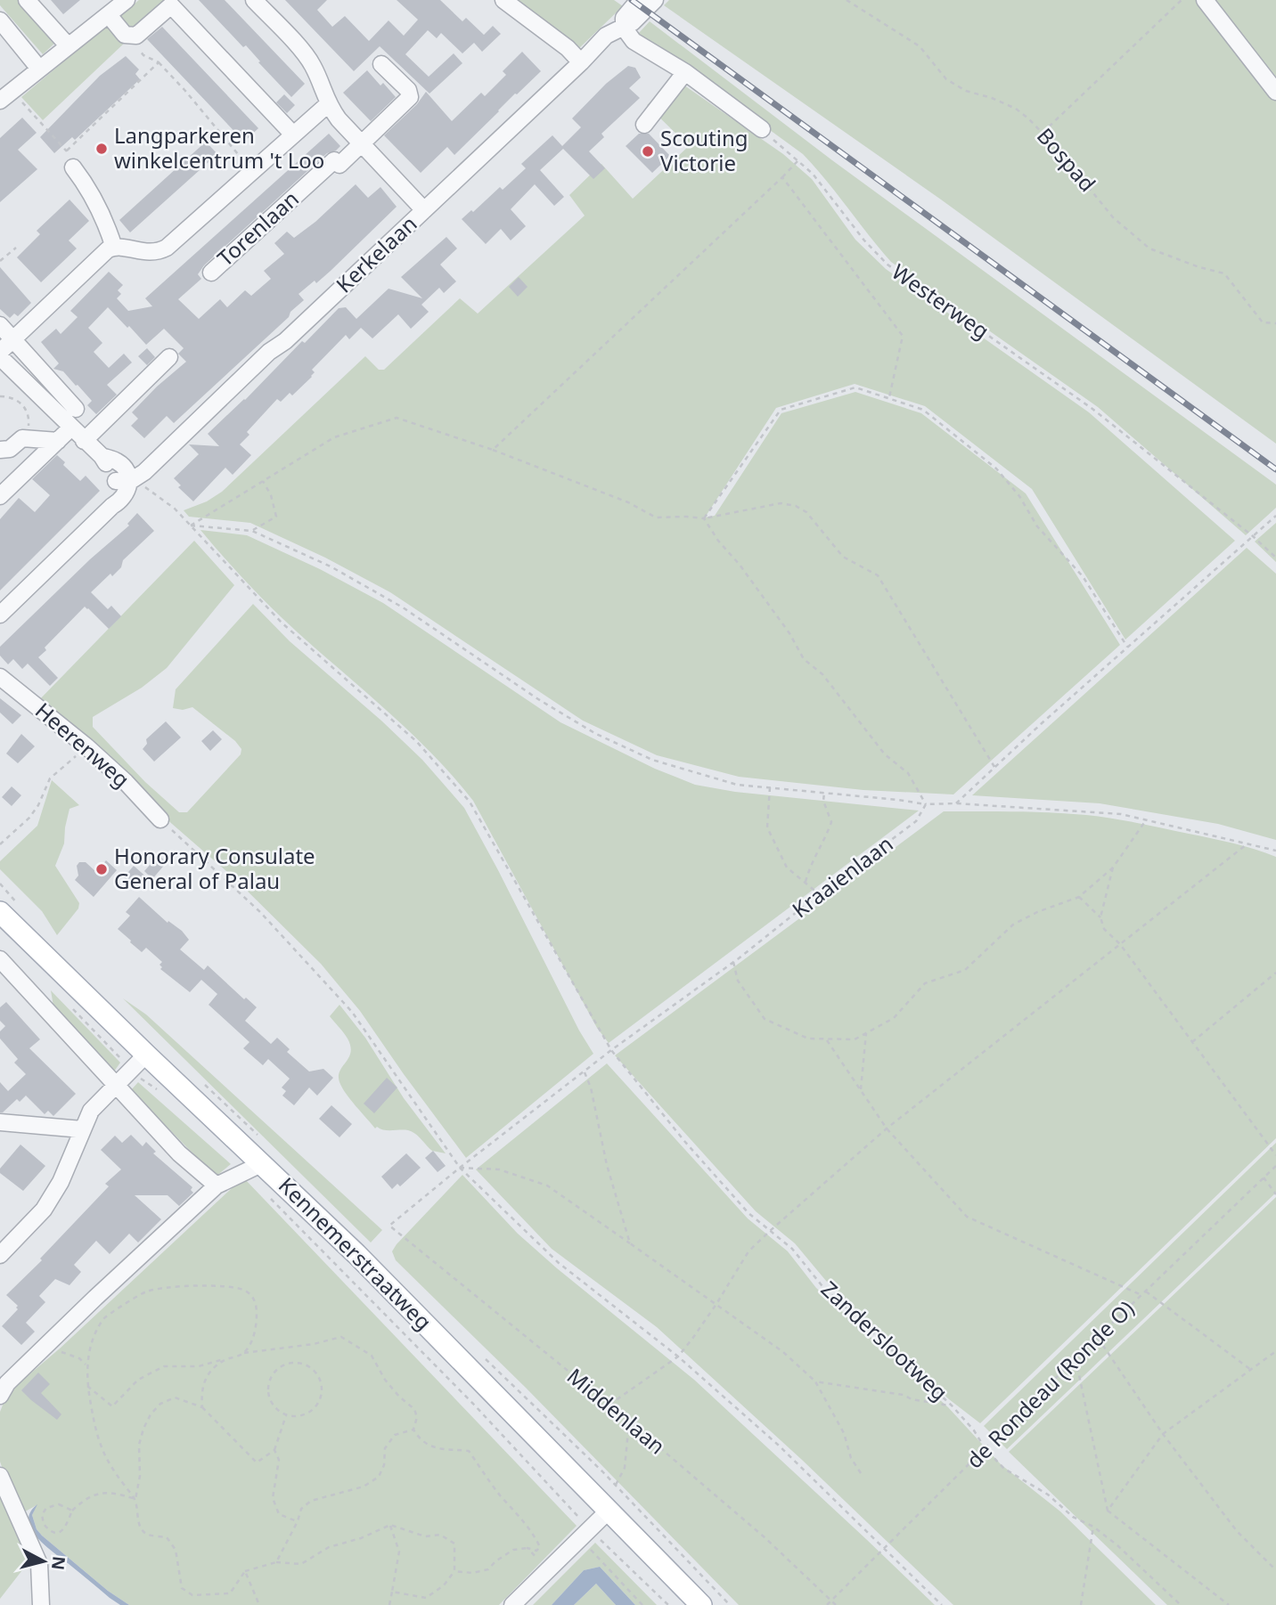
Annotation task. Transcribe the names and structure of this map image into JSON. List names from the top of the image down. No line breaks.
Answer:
{"streets":{"main road":["Kennemerstraatweg"],"street":["Torenlaan","Kerkelaan","Heerenweg"],"path":["Bospad","Westerweg","Kraaienlaan","Zanderslootweg","de Rondeau (Ronde O)","Middenlaan"]},"crossings":[["Kerkelaan","Zanderslootweg"],["Kraaienlaan","Zanderslootweg"],["Kraaienlaan","Middenlaan"],["Zanderslootweg","de Rondeau (Ronde O)"],["de Rondeau (Ronde O)","Middenlaan"]],"places":["Langparkeren winkelcentrum 't Loo","Scouting Victorie","Honorary Consulate General of Palau"],"north":"right"}
